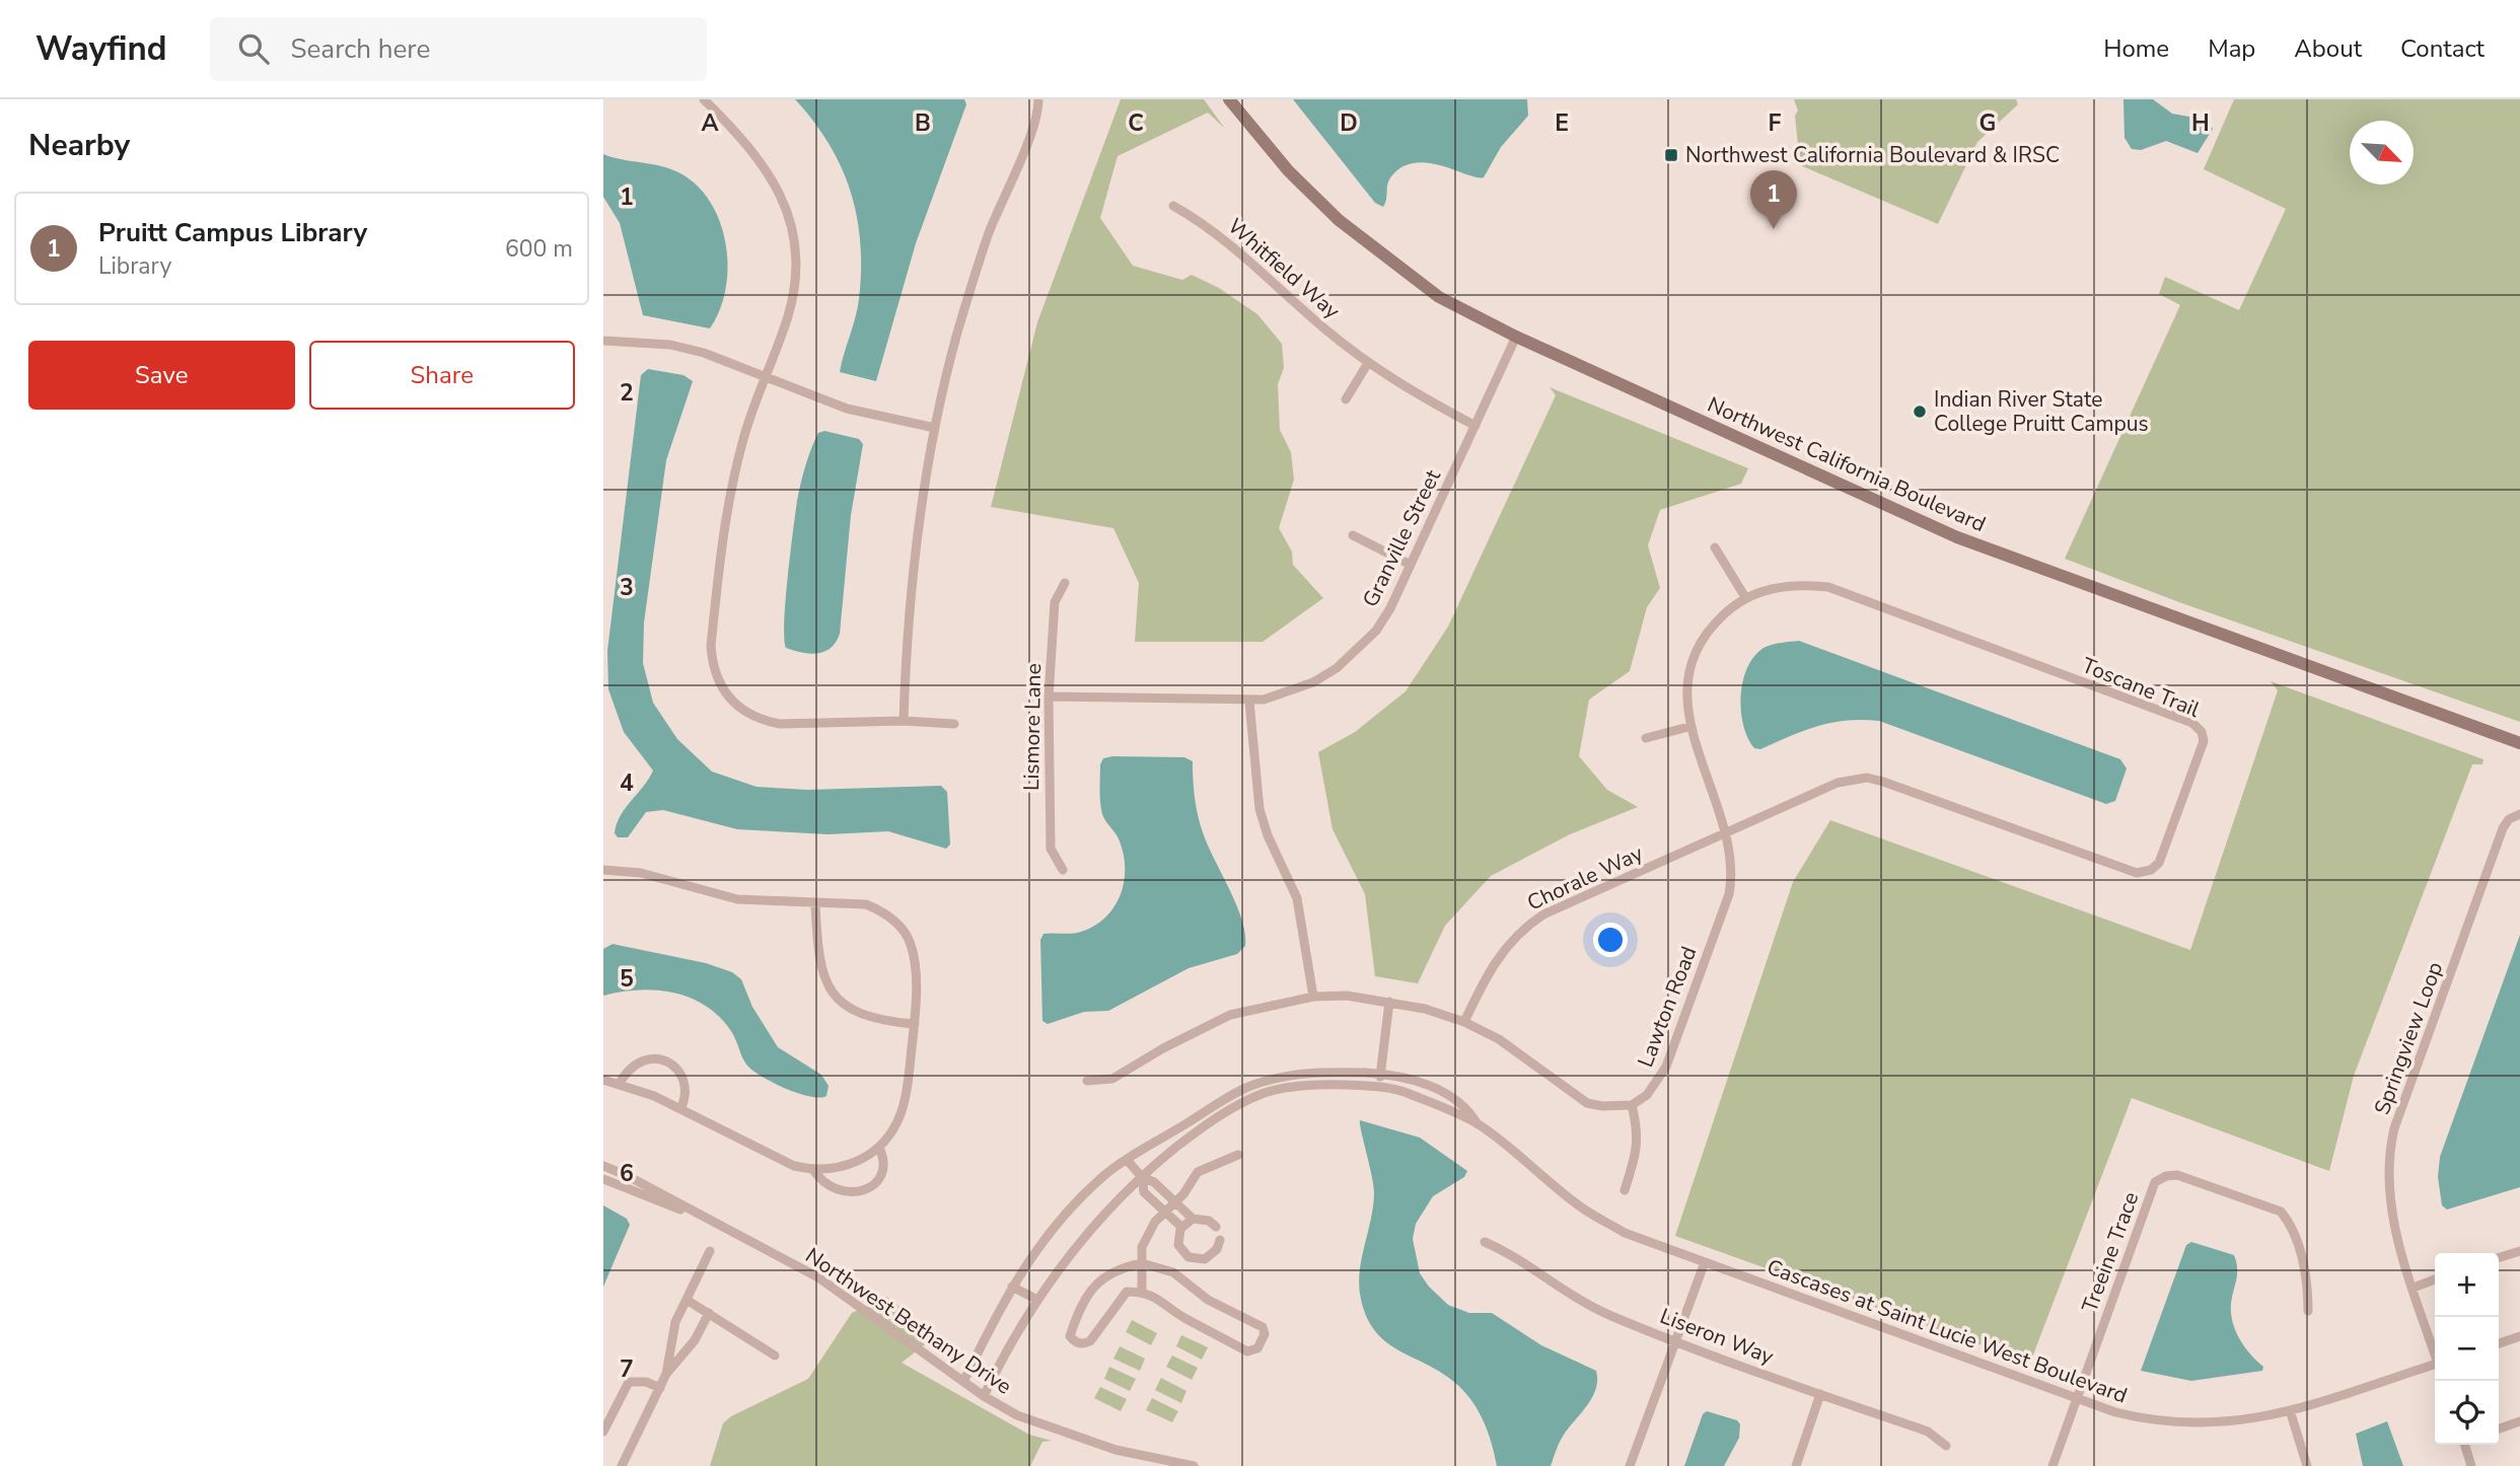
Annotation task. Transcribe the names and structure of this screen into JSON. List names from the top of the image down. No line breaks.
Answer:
{"streets":{"street":["Whitfield Way","Northwest California Boulevard","Granville Street","Toscane Trail","Lismore Lane","Chorale Way","Lawton Road","Springview Loop","Treeine Trace","Northwest Bethany Drive","Cascases at Saint Lucie West Boulevard","Liseron Way"]},"crossings":[["Whitfield Way","Granville Street"],["Northwest California Boulevard","Granville Street"],["Granville Street","Lismore Lane"],["Toscane Trail","Chorale Way"],["Toscane Trail","Lawton Road"],["Chorale Way","Lawton Road"],["Treeine Trace","Cascases at Saint Lucie West Boulevard"],["Northwest Bethany Drive","Cascases at Saint Lucie West Boulevard"]],"places":{"transit":["Northwest California Boulevard & IRSC"],"other":["Indian River State College Pruitt Campus"]},"north":"bottom right","page":{"header":"Wayfind","search":"Search here","nav":["Home","Map","About","Contact"],"heading":"Nearby","pins":"1","list":[{"mark":"1","name":"Pruitt Campus Library","note":"Library","value":"600 m"}],"buttons":["Save","Share"],"map_buttons":["+","−"]},"grid":{"columns":["A","B","C","D","E","F","G","H"],"rows":["1","2","3","4","5","6","7"]}}
